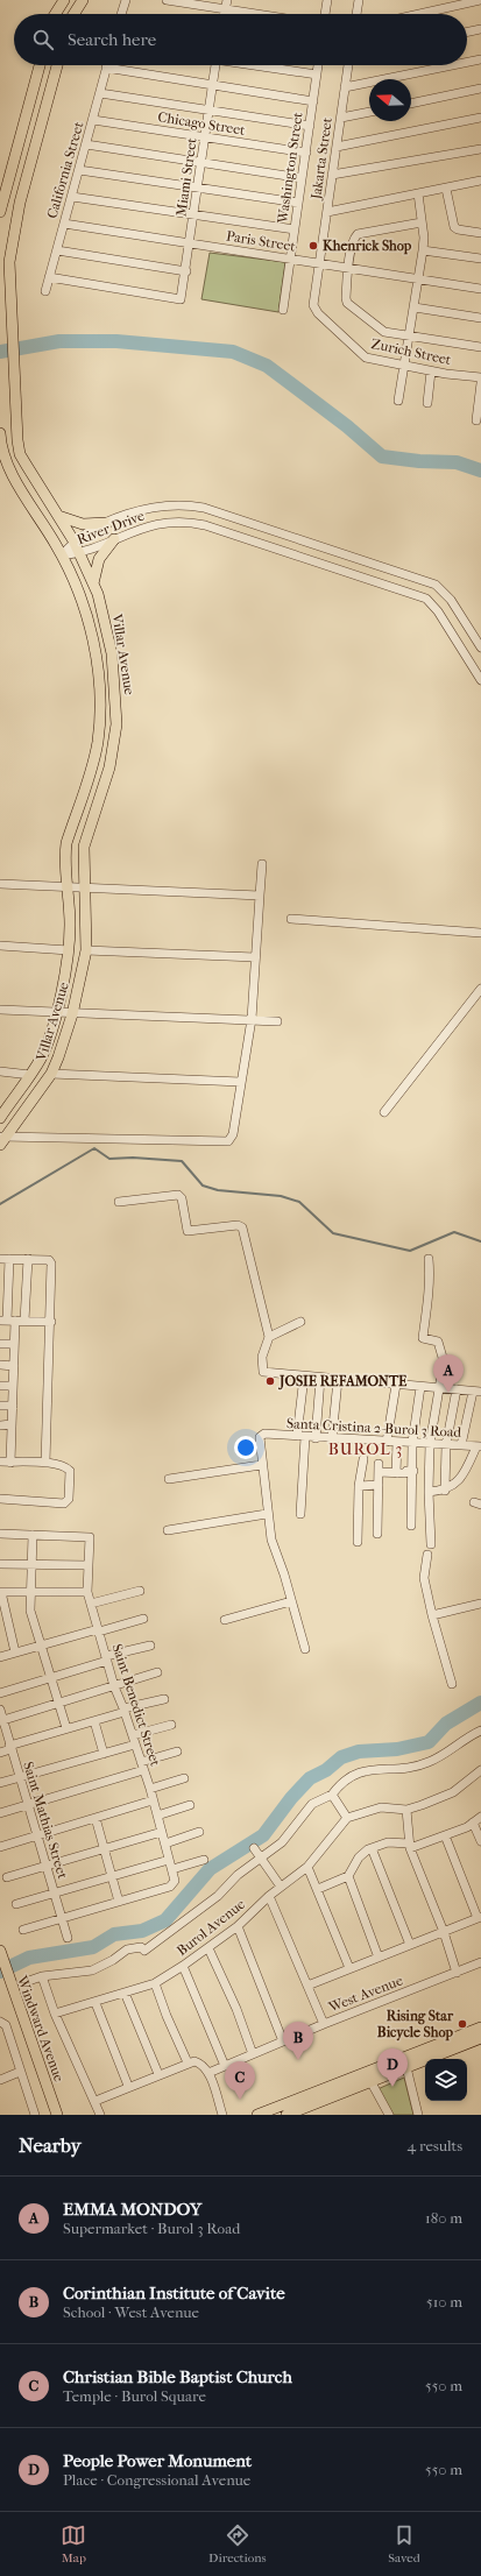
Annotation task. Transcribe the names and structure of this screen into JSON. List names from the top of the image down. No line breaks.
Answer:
{"streets":{"main road":["Villar Avenue","Windward Avenue"],"street":["Chicago Street","Jakarta Street","Washington Street","California Street","Miami Street","Paris Street","Zurich Street","River Drive","Santa Cristina 2-Burol 3 Road","Saint Benedict Street","Saint Mathias Street","Burol Avenue","West Avenue"]},"crossings":[["Chicago Street","Washington Street"],["Chicago Street","California Street"],["Chicago Street","Miami Street"],["Jakarta Street","Paris Street"],["Jakarta Street","Zurich Street"],["Washington Street","Paris Street"],["California Street","Miami Street"],["California Street","Paris Street"],["Miami Street","Paris Street"],["Paris Street","Zurich Street"],["River Drive","Villar Avenue"]],"districts":["BUROL 3"],"places":["Khenrick Shop","JOSIE REFAMONTE","Rising Star Bicycle Shop"],"north":"left","page":{"search":"Search here","pins":["A","B","D","C"],"heading":["Nearby","4 results"],"list":[{"mark":"A","name":"EMMA MONDOY","note":"Supermarket · Burol 3 Road","value":"180 m"},{"mark":"B","name":"Corinthian Institute of Cavite","note":"School · West Avenue","value":"510 m"},{"mark":"C","name":"Christian Bible Baptist Church","note":"Temple · Burol Square","value":"550 m"},{"mark":"D","name":"People Power Monument","note":"Place · Congressional Avenue","value":"550 m"}],"nav":["Map","Directions","Saved"]}}
